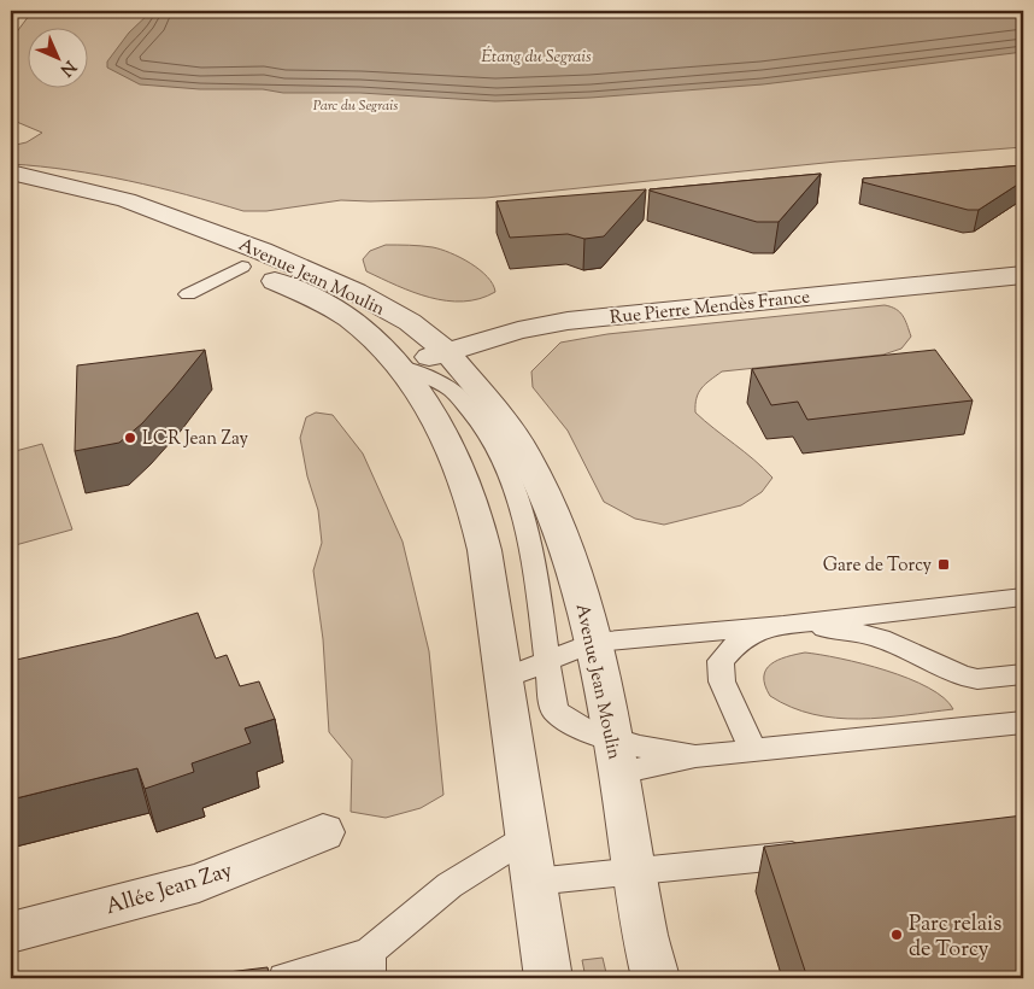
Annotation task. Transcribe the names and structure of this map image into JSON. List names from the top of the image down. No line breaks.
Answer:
{"streets":{"street":["Avenue Jean Moulin","Rue Pierre Mendès France","Allée Jean Zay"]},"crossings":[["Avenue Jean Moulin","Rue Pierre Mendès France"]],"water":["Étang du Segrais"],"parks":["Parc du Segrais"],"places":{"other":["LCR Jean Zay","Parc relais de Torcy"],"transit":["Gare de Torcy"]},"north":"bottom right"}
